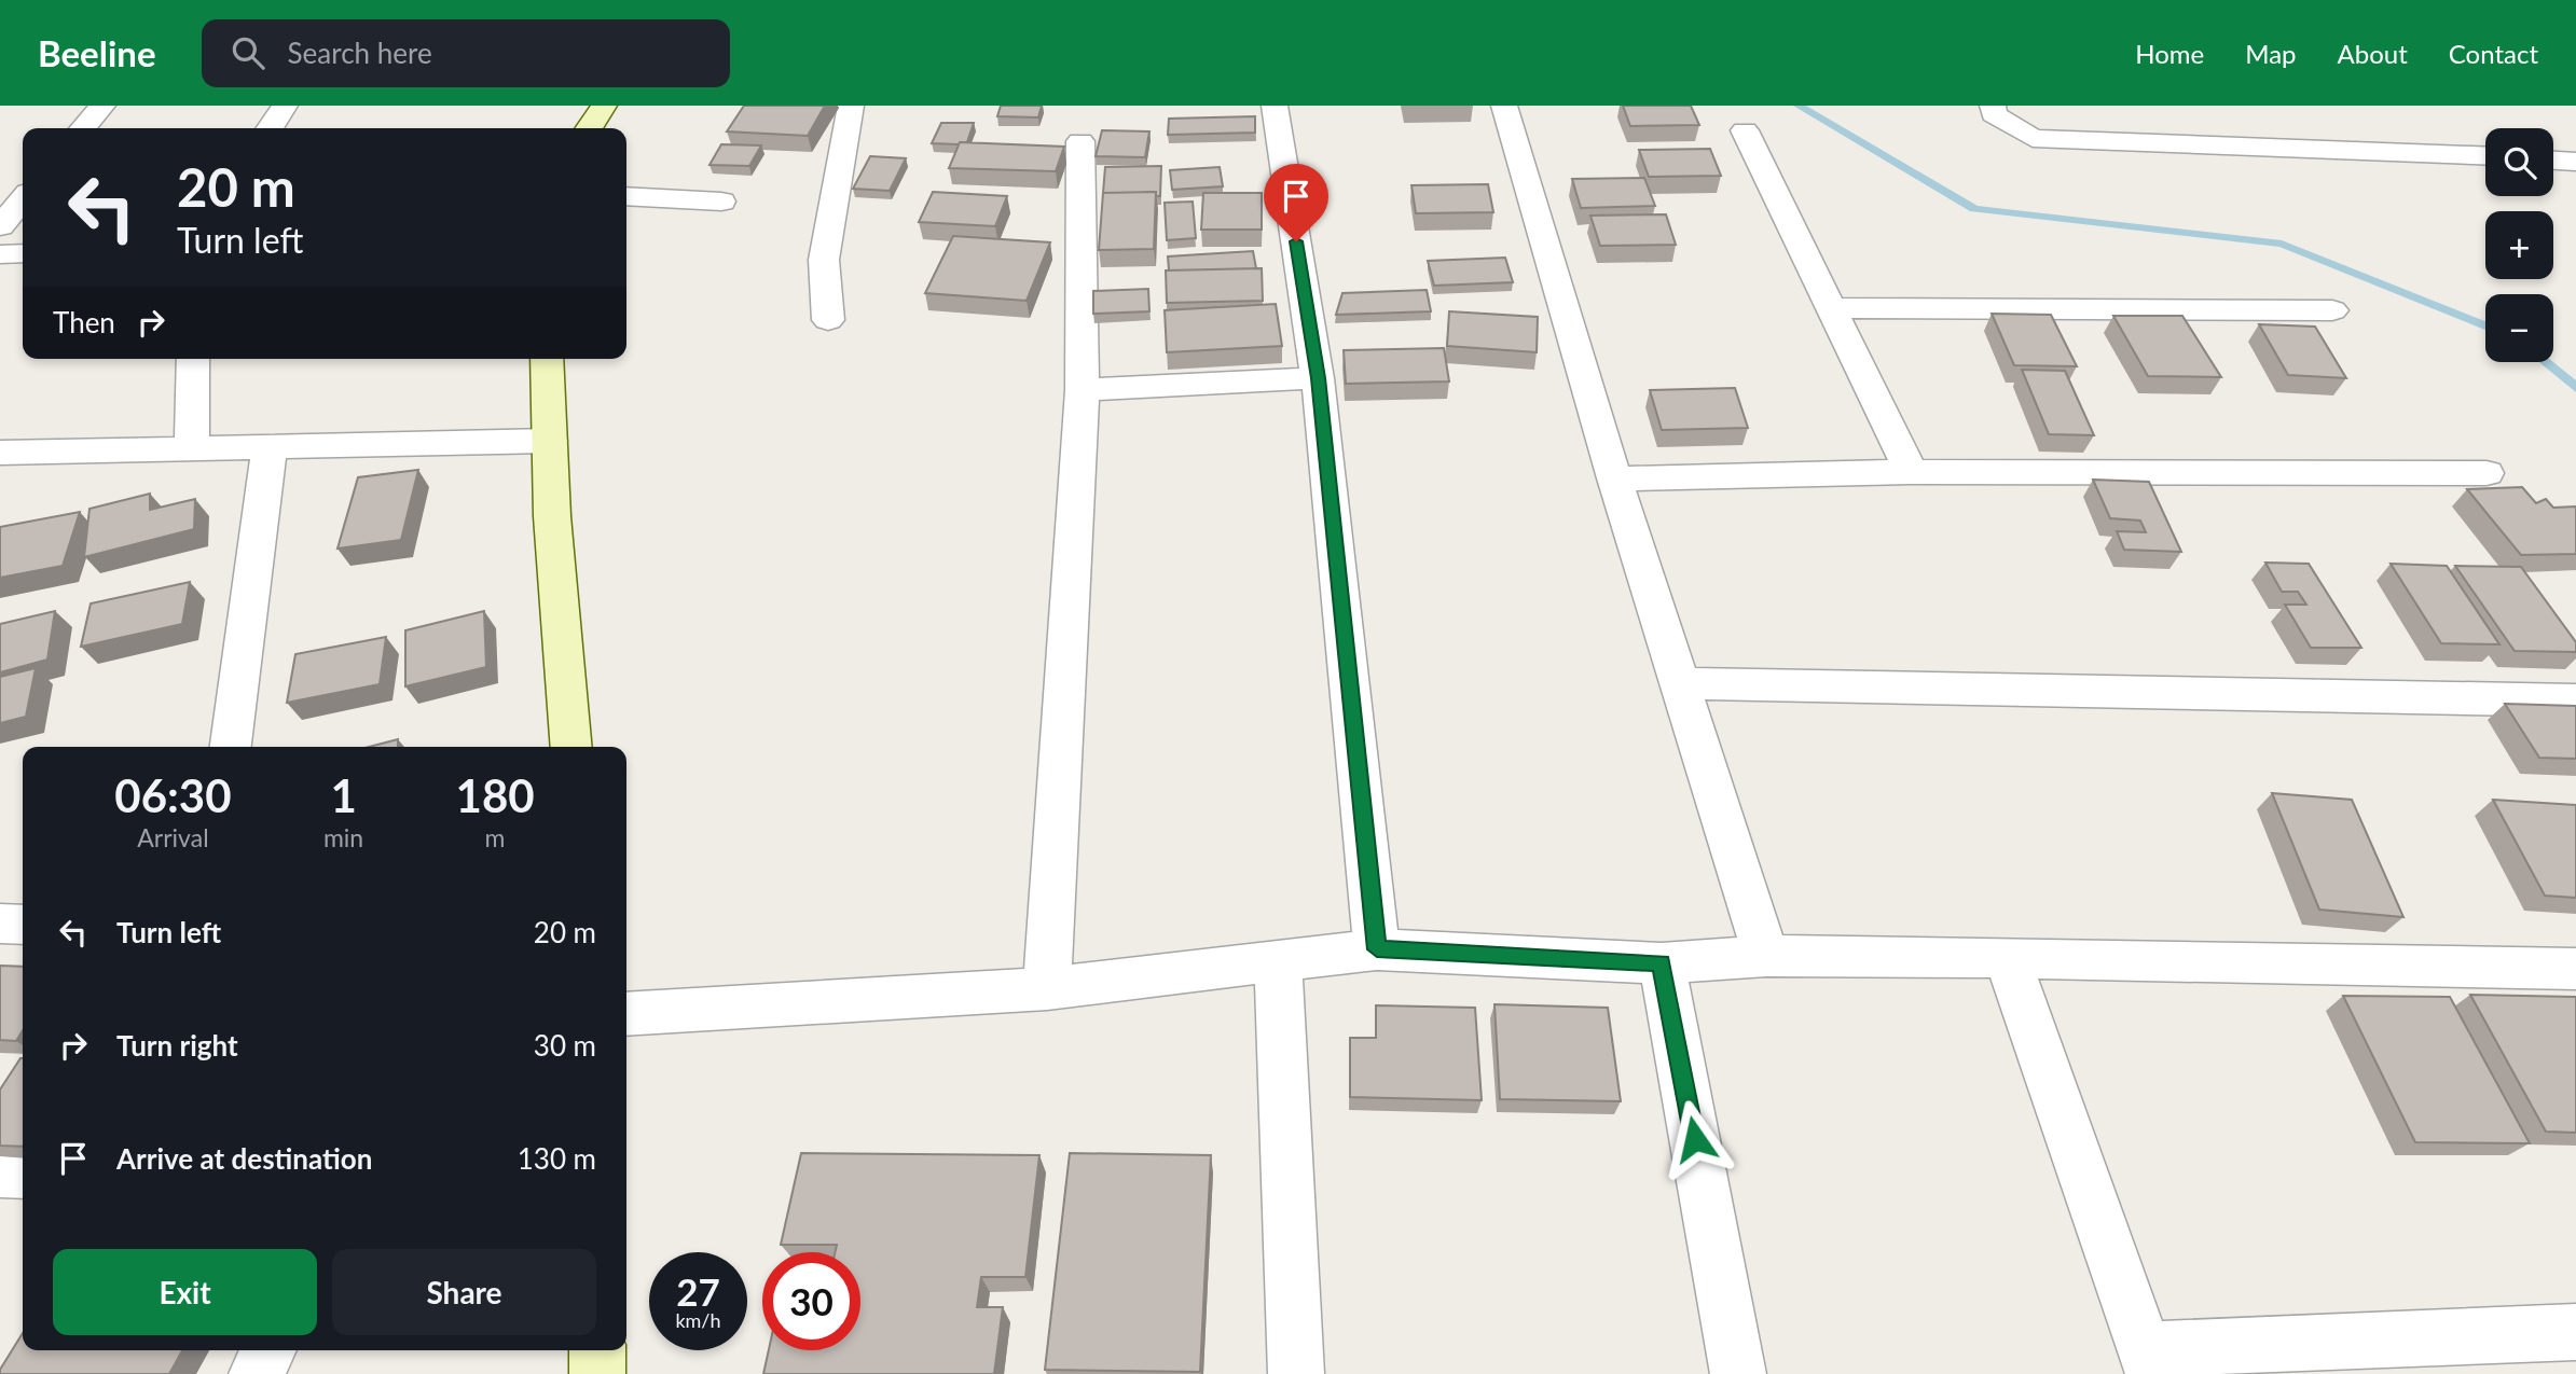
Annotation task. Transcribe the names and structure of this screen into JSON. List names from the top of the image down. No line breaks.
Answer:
{"page":{"header":"Beeline","search":"Search here","nav":["Home","Map","About","Contact"],"map_buttons":["+","−"],"turn":["20 m","Turn left"],"then":"Then","eta":["06:30","Arrival","1","min","180","m"],"list":[{"name":"Turn left","value":"20 m"},{"name":"Turn right","value":"30 m"},{"name":"Arrive at destination","value":"130 m"}],"buttons":["Exit","Share"],"speed":"27 km/h","limit":"30"}}
